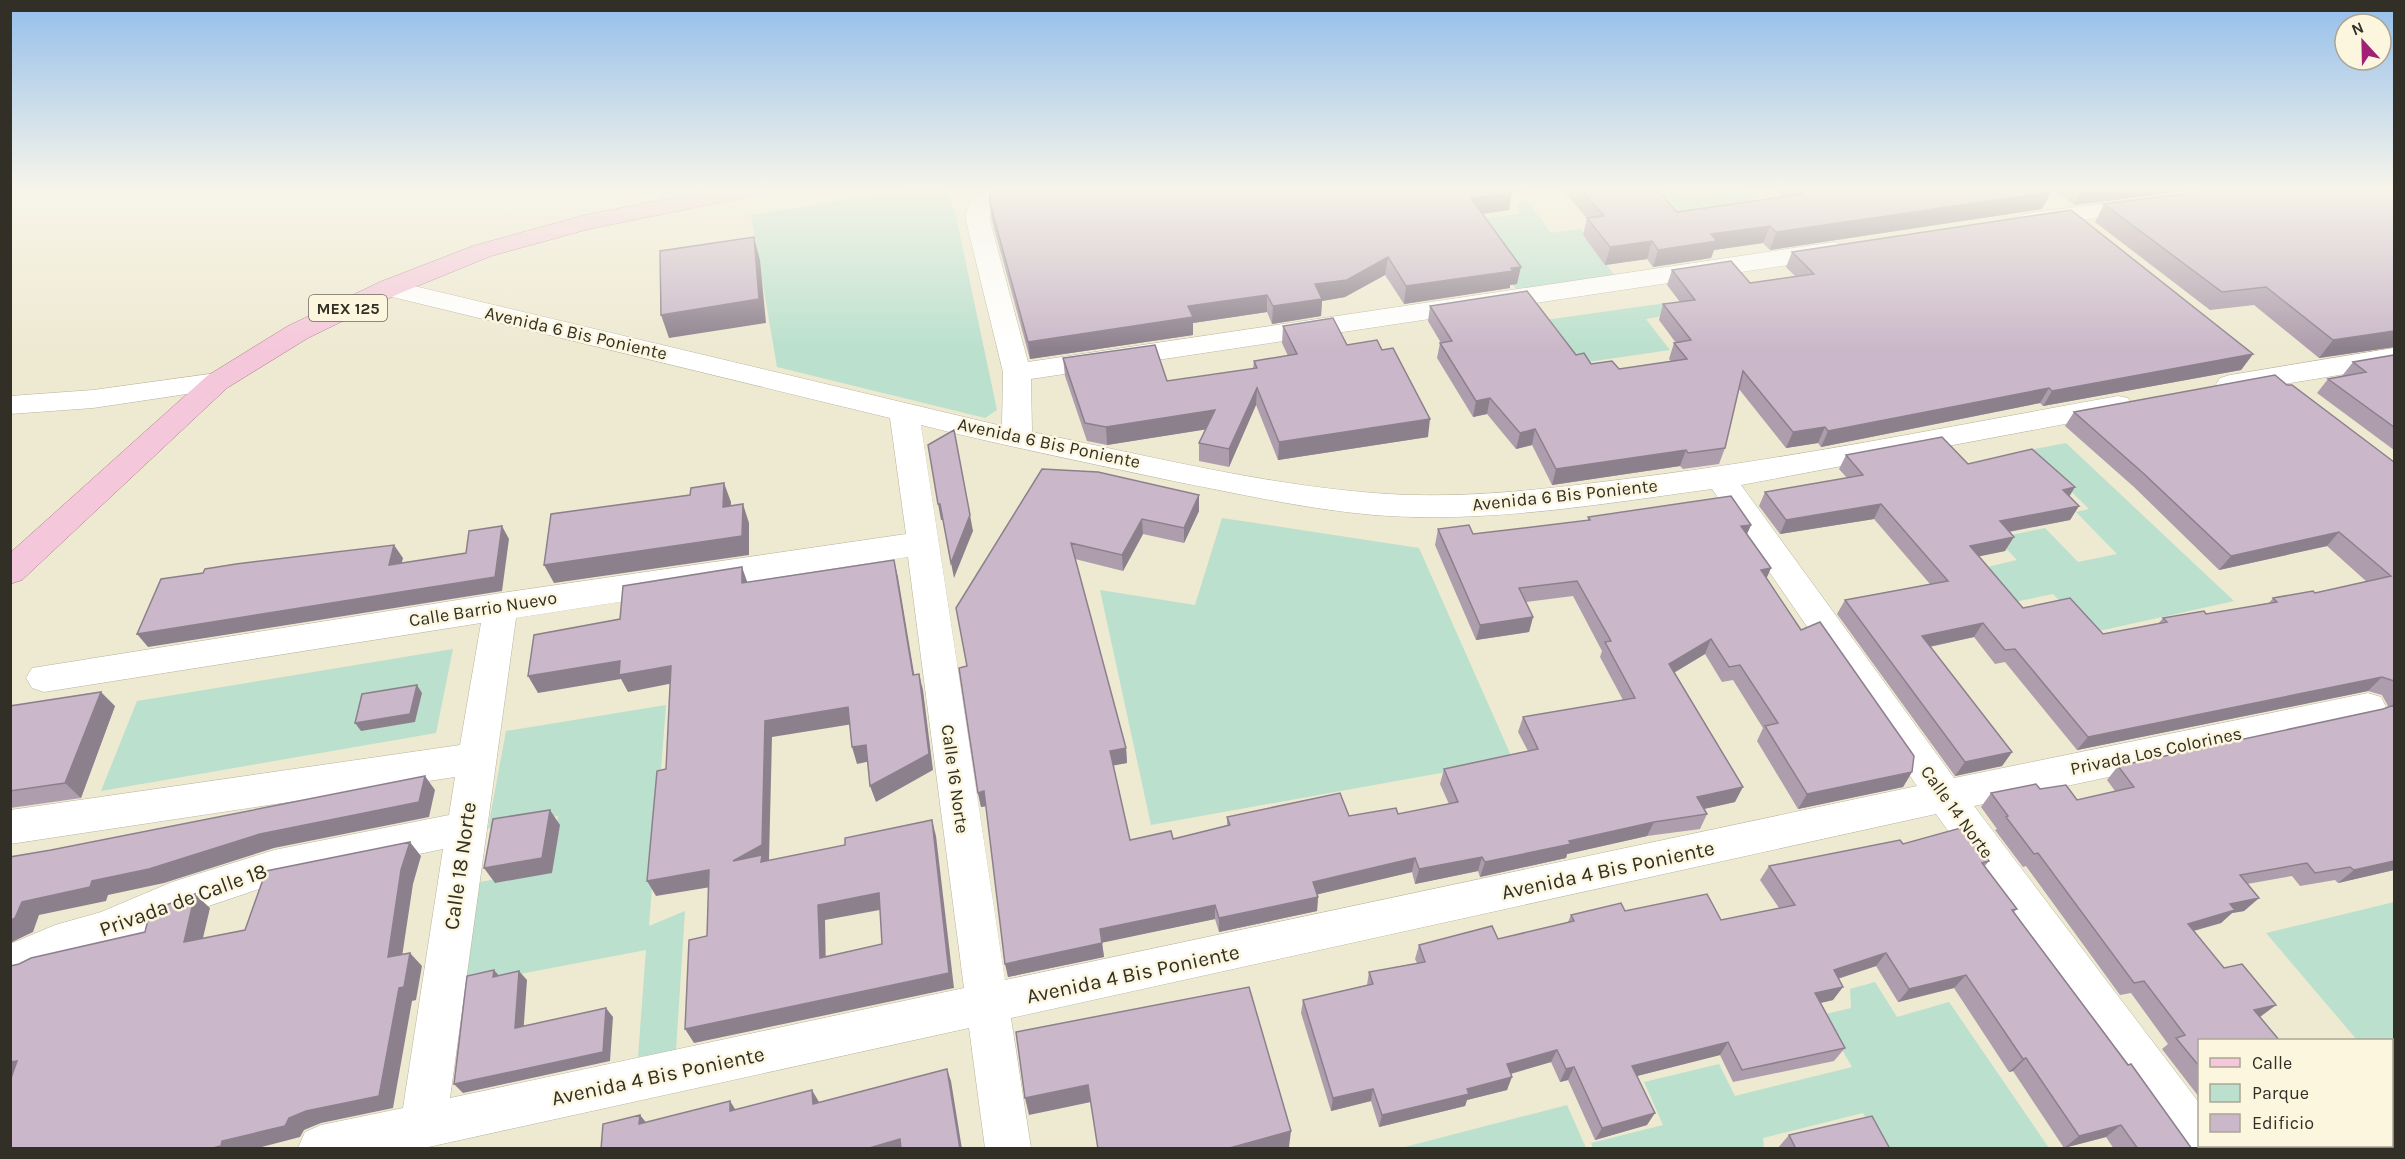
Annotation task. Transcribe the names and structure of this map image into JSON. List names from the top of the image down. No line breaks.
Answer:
{"streets":{"main road":["MEX 125"],"street":["Avenida 6 Bis Poniente","Calle Barrio Nuevo","Privada Los Colorines","Calle 16 Norte","Calle 14 Norte","Calle 18 Norte","Avenida 4 Bis Poniente","Privada de Calle 18"]},"crossings":[["MEX 125","Avenida 6 Bis Poniente"],["Avenida 6 Bis Poniente","Calle 16 Norte"],["Avenida 6 Bis Poniente","Calle 14 Norte"],["Calle Barrio Nuevo","Calle 16 Norte"],["Calle Barrio Nuevo","Calle 18 Norte"],["Privada Los Colorines","Calle 14 Norte"],["Privada Los Colorines","Avenida 4 Bis Poniente"],["Calle 16 Norte","Avenida 4 Bis Poniente"],["Calle 14 Norte","Avenida 4 Bis Poniente"],["Calle 18 Norte","Avenida 4 Bis Poniente"],["Calle 18 Norte","Privada de Calle 18"]],"legend":["Calle","Parque","Edificio"],"north":"top"}
